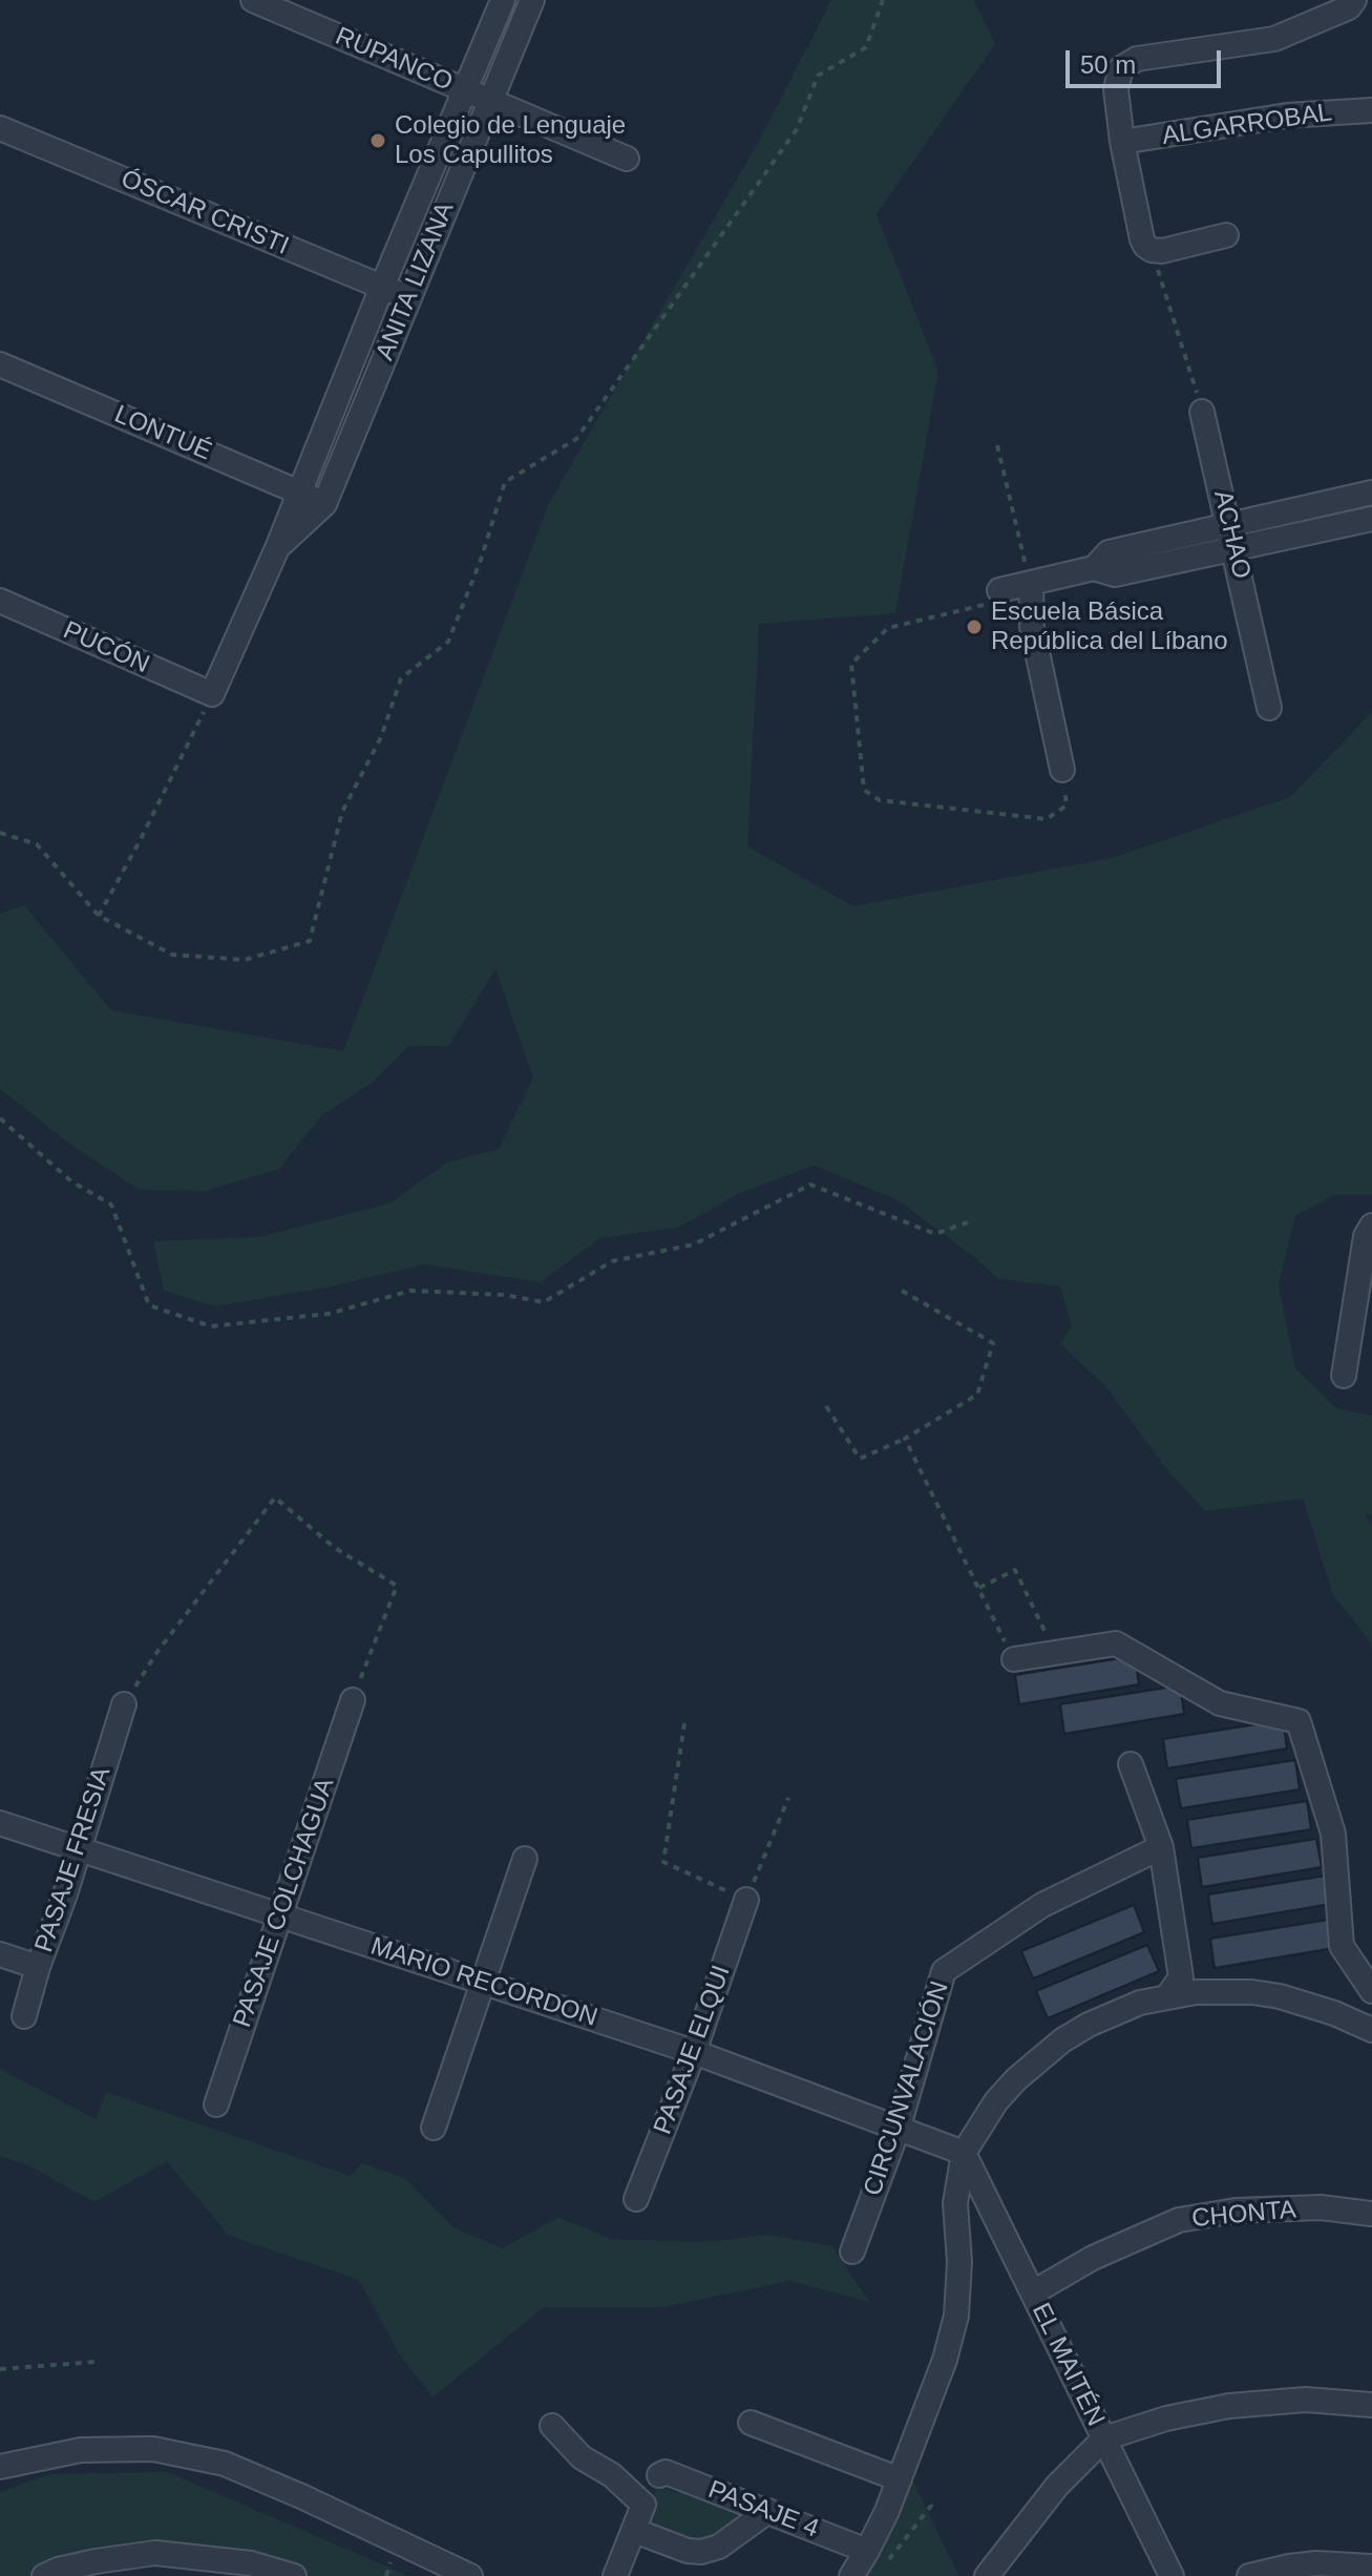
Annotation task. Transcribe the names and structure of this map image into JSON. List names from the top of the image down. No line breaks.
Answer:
{"streets":{"street":["RUPANCO","ALGARROBAL","ÓSCAR CRISTI","ANITA LIZANA","LONTUÉ","ACHAO","PUCÓN","PASAJE FRESIA","PASAJE COLCHAGUA","MARIO RECORDON","PASAJE ELQUI","CIRCUNVALACIÓN","CHONTA","EL MAITÉN","PASAJE 4"]},"crossings":[["RUPANCO","ANITA LIZANA"],["ÓSCAR CRISTI","ANITA LIZANA"],["ANITA LIZANA","LONTUÉ"],["ANITA LIZANA","PUCÓN"],["PASAJE FRESIA","MARIO RECORDON"],["PASAJE COLCHAGUA","MARIO RECORDON"],["MARIO RECORDON","PASAJE ELQUI"],["MARIO RECORDON","CIRCUNVALACIÓN"],["MARIO RECORDON","EL MAITÉN"],["CHONTA","EL MAITÉN"]],"places":["Colegio de Lenguaje Los Capullitos","Escuela Básica República del Líbano"],"scale_bar":"50 m"}
